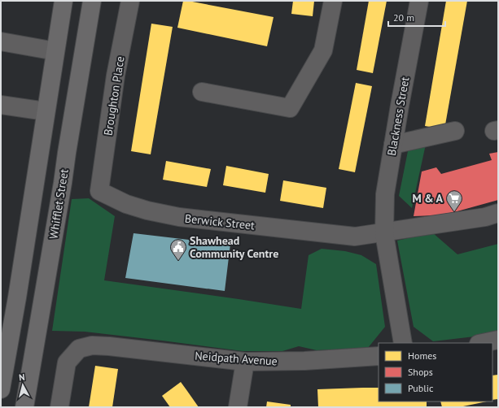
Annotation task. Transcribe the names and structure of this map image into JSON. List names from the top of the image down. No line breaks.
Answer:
{"streets":{"main road":["Whifflet Street"],"street":["Broughton Place","Blackness Street","Berwick Street","Neidpath Avenue"]},"crossings":[["Broughton Place","Berwick Street"],["Blackness Street","Berwick Street"]],"places":{"supermarket":["M & A"],"public building":["Shawhead Community Centre"]},"legend":["Homes","Shops","Public"],"scale_bar":"20 m","north":"top"}
